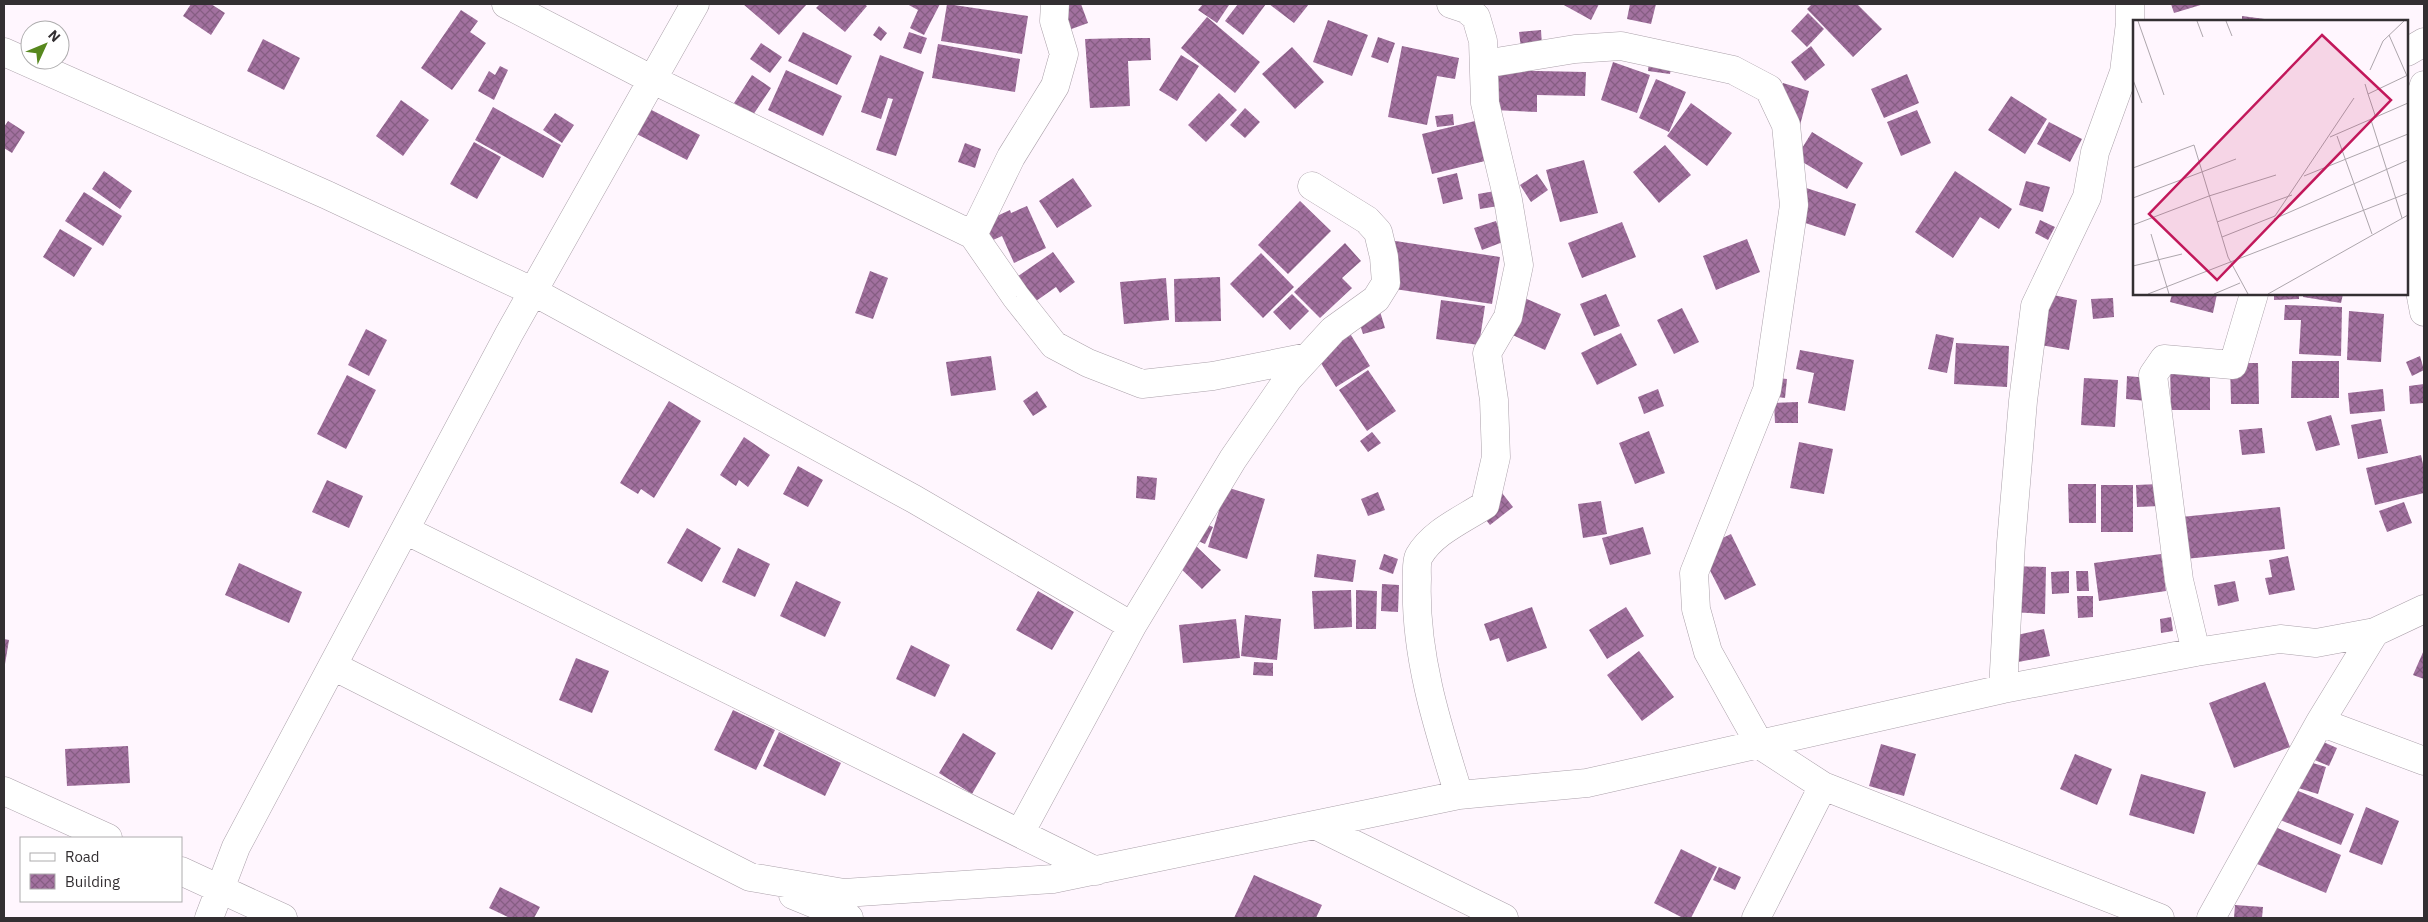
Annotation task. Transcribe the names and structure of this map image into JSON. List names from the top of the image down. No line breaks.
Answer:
{"legend":["Road","Building"],"north":"top right"}
